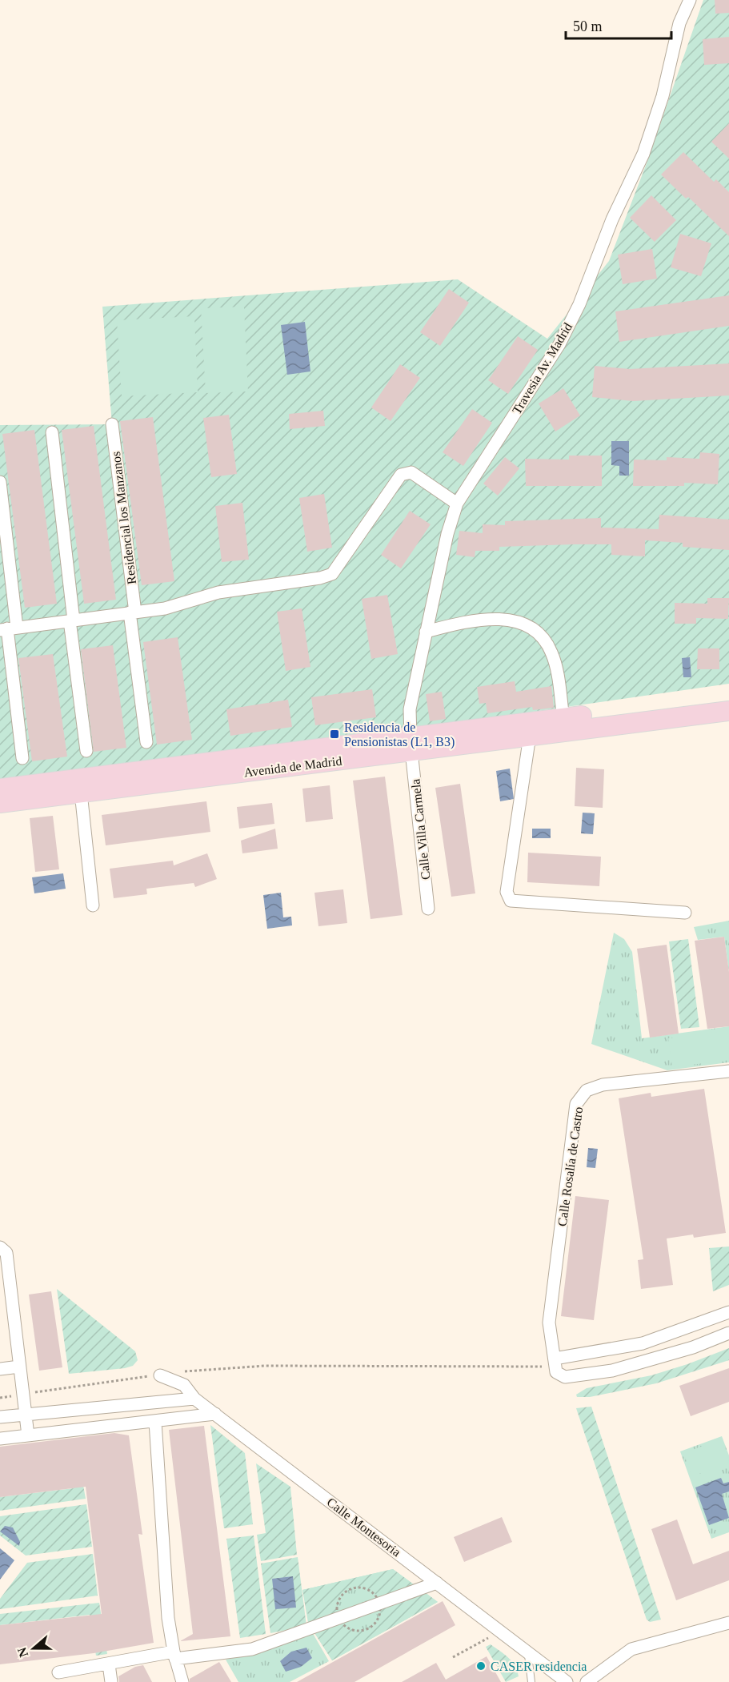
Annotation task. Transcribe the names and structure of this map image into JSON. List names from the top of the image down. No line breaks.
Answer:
{"streets":{"main road":["Avenida de Madrid"],"street":["Travesia Av. Madrid","Residencial los Manzanos","Calle Villa Carmela","Calle Rosalía de Castro","Calle Montesoria"]},"crossings":[["Travesia Av. Madrid","Avenida de Madrid"],["Travesia Av. Madrid","Calle Villa Carmela"],["Avenida de Madrid","Calle Villa Carmela"]],"places":{"transit":["Residencia de Pensionistas (L1, B3)"],"other":["CASER residencia"]},"scale_bar":"50 m","north":"left"}
